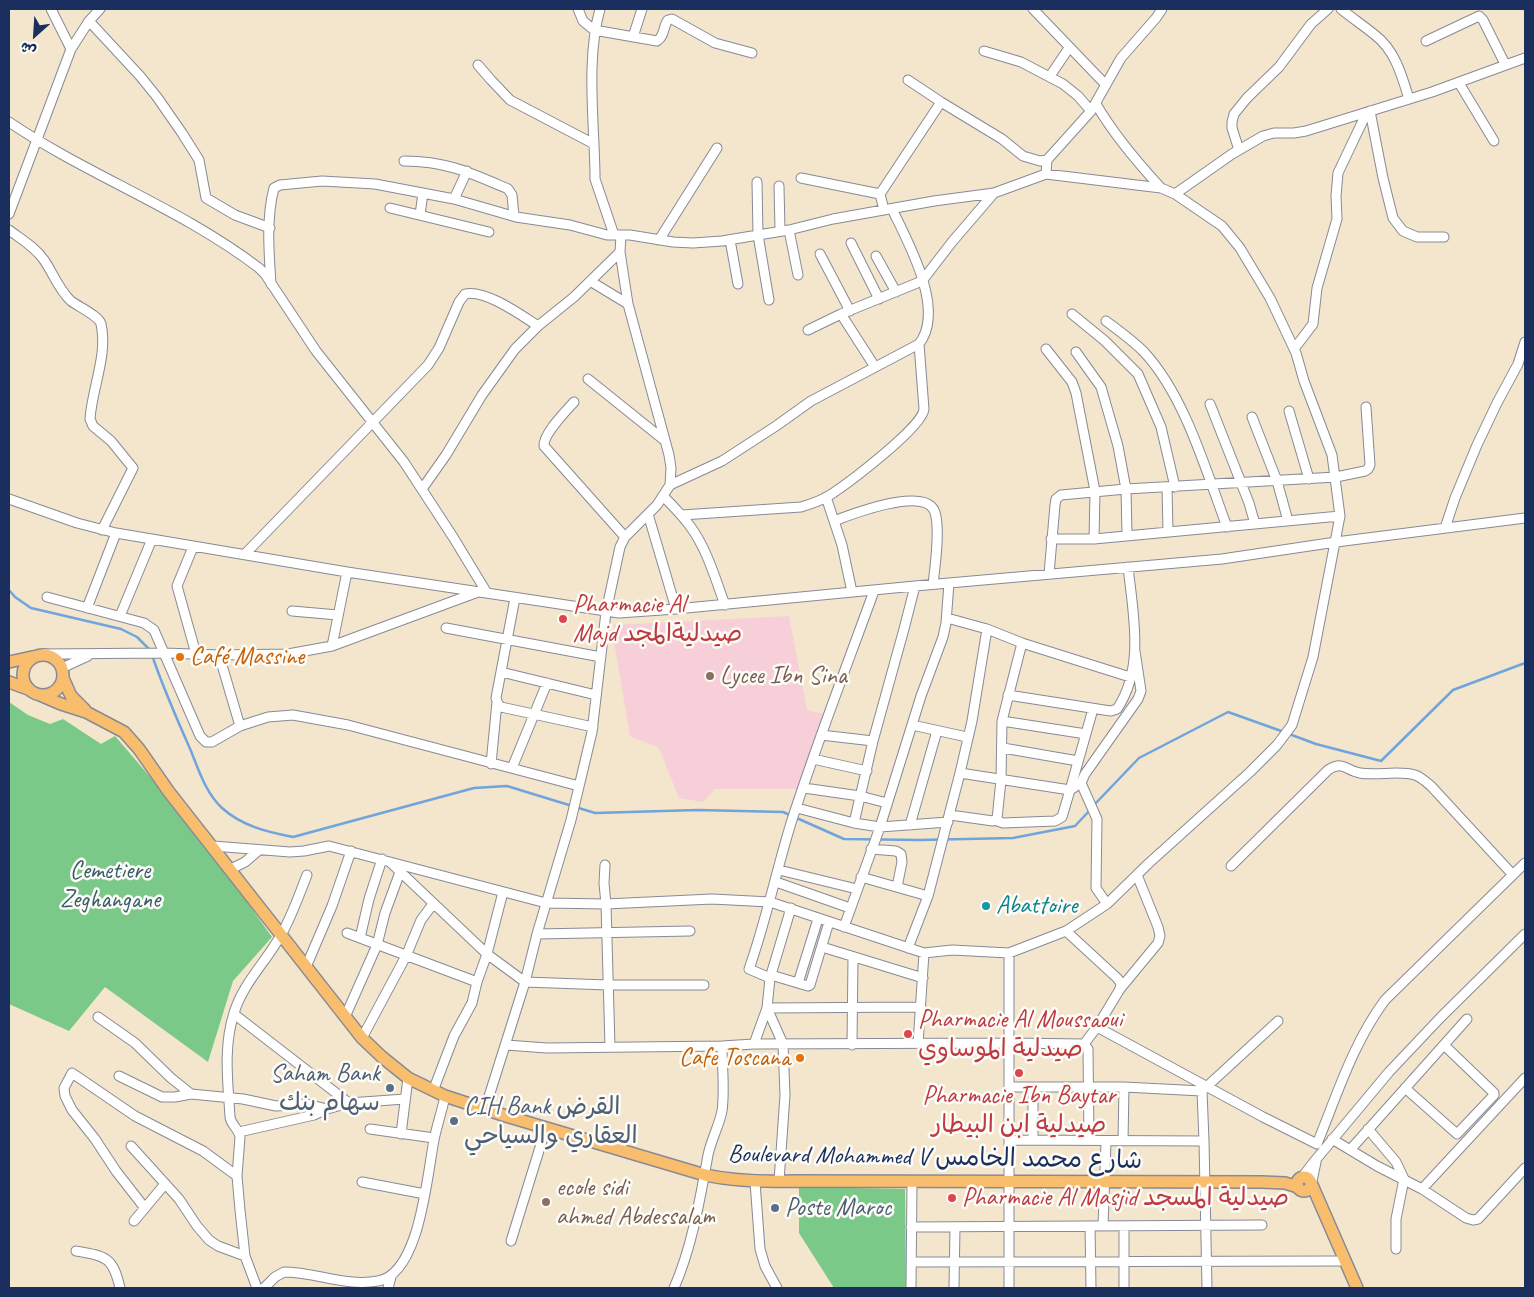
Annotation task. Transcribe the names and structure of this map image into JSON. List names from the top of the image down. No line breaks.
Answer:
{"streets":{"main road":["Boulevard Mohammed V شارع محمد الخامس"]},"parks":["Cemetiere Zeghangane"],"places":["Pharmacie Al Majd صيدليةالمجد","Café Massine","Lycee Ibn Sina","Abattoire","Pharmacie Al Moussaoui صيدلية الموساوي","Cafe Toscana","Pharmacie Ibn Baytar صيدلية ابن البيطار","Saham Bank سهام بنك","CIH Bank القرض العقاري والسياحي","Pharmacie Al Masjid صيدلية المسجد","ecole sidi ahmed Abdessalam","Poste Maroc"],"north":"bottom left"}
